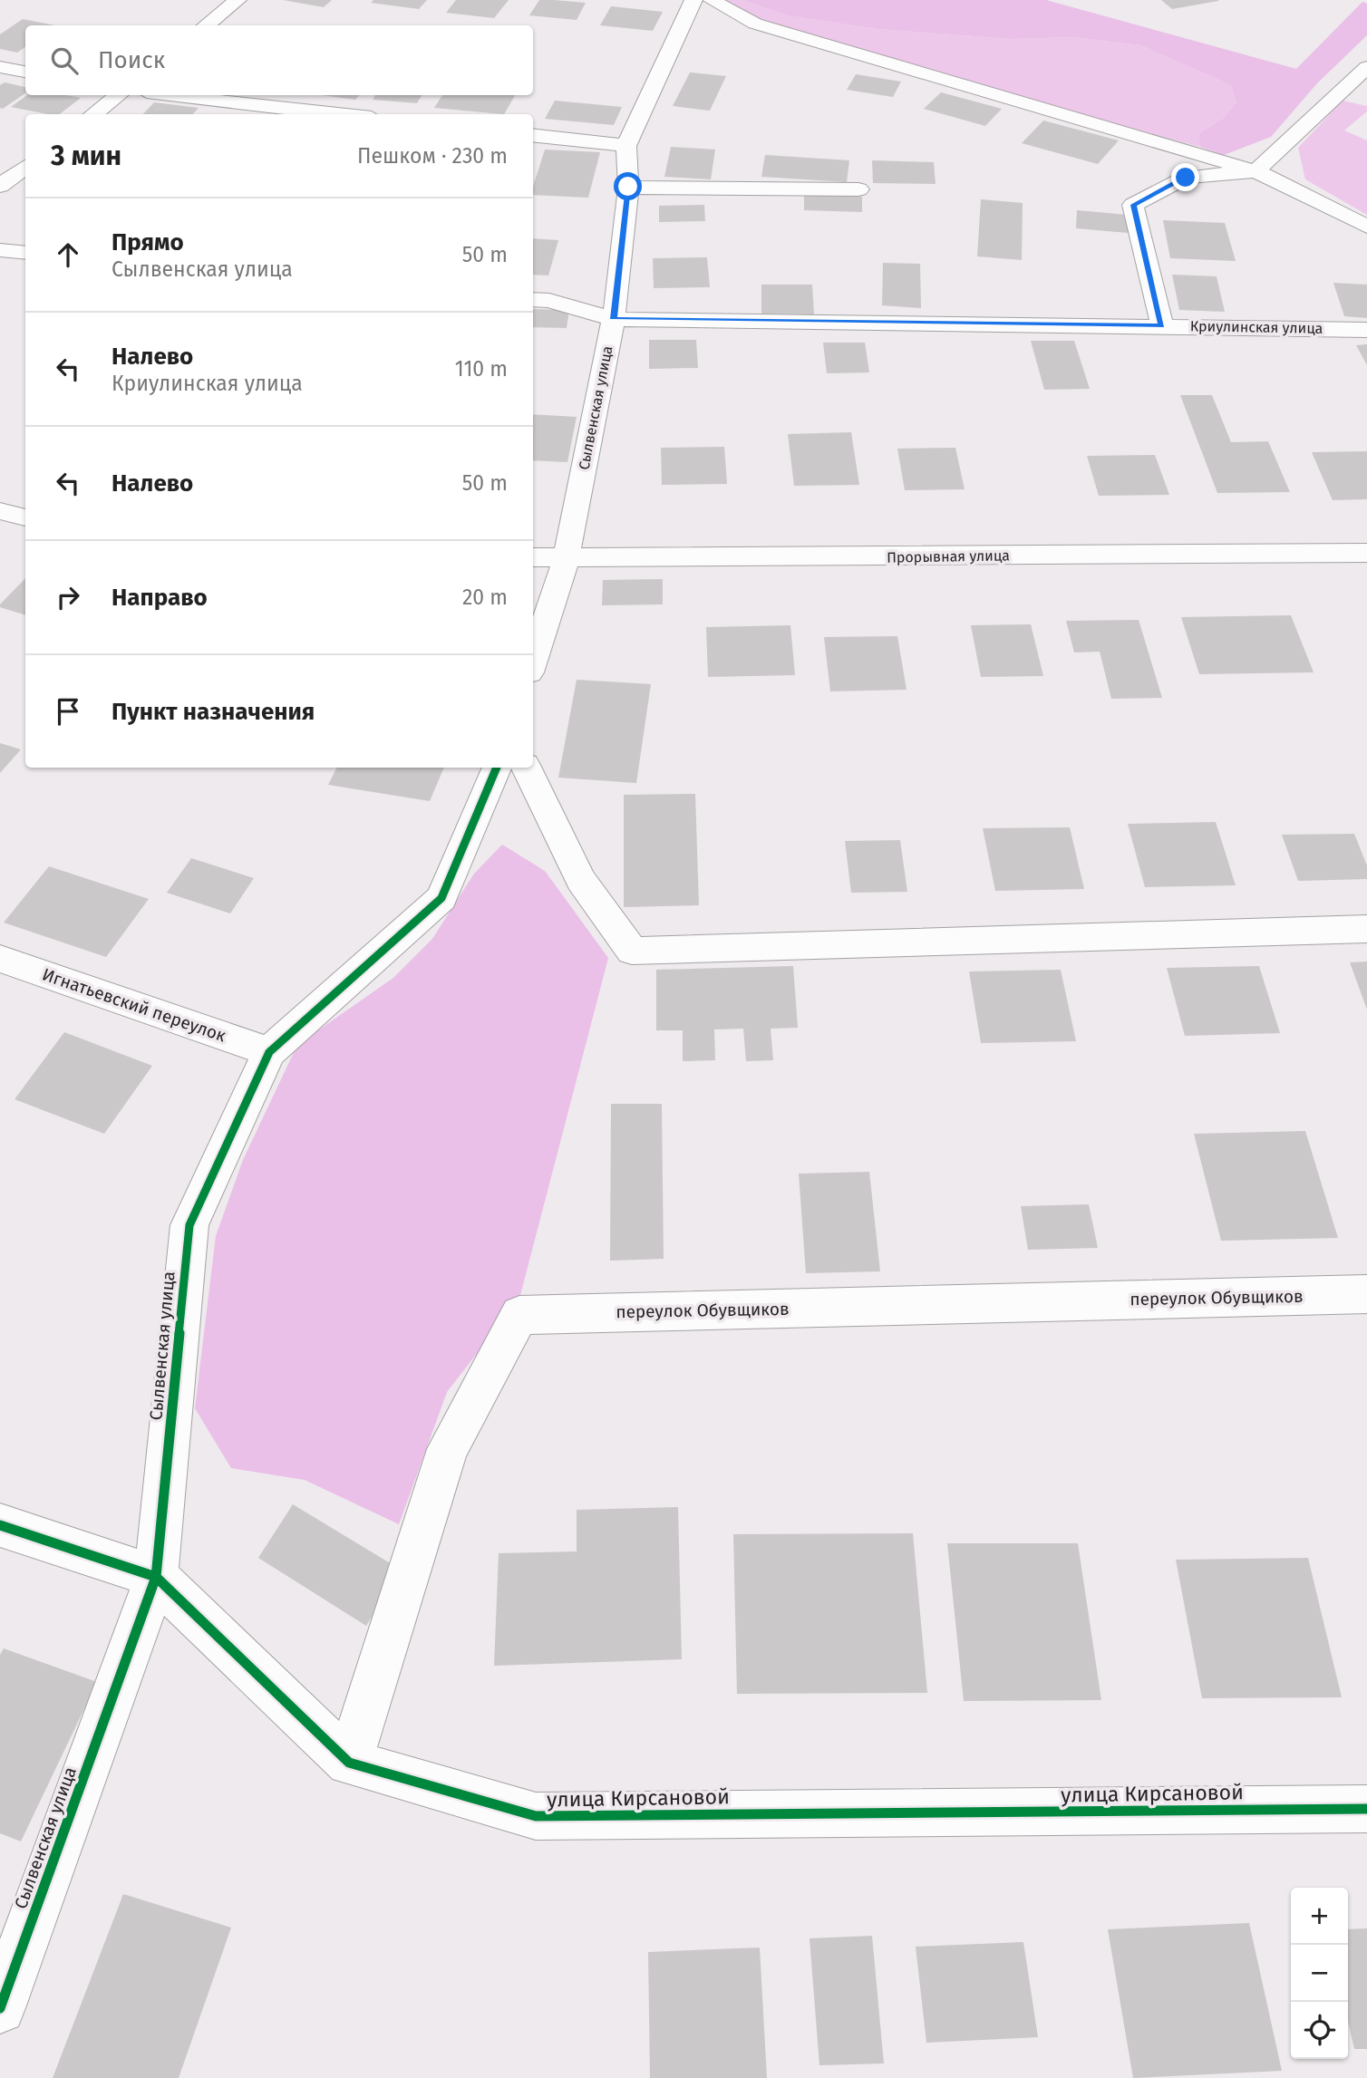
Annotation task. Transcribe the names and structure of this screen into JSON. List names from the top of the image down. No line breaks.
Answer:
{"streets":{"street":["Криулинская улица","Сылвенская улица","Прорывная улица","Игнатьевский переулок","переулок Обувщиков","улица Кирсановой"]},"crossings":[["Криулинская улица","Сылвенская улица"],["Сылвенская улица","Прорывная улица"],["Сылвенская улица","Игнатьевский переулок"],["Сылвенская улица","улица Кирсановой"],["переулок Обувщиков","улица Кирсановой"]],"page":{"search":"Поиск","heading":["3 мин","Пешком · 230 m"],"list":[["Прямо","Сылвенская улица","50 m"],["Налево","Криулинская улица","110 m"],["Налево","50 m"],["Направо","20 m"],"Пункт назначения"],"map_buttons":["+","−"]}}
